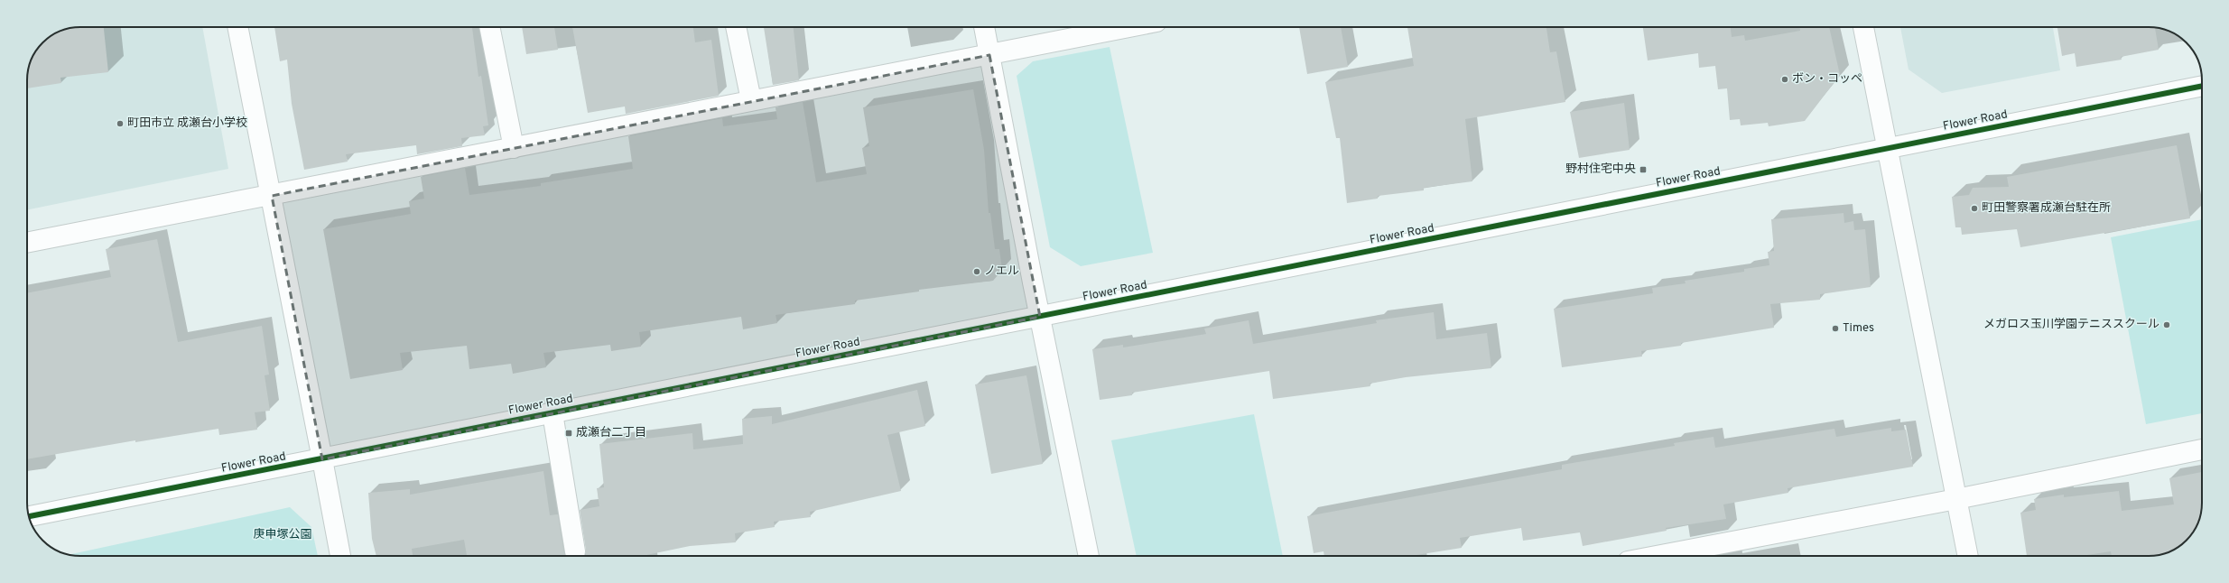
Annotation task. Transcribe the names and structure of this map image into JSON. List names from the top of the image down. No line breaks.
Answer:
{"streets":{"street":["Flower Road"]},"parks":["庚申塚公園"],"places":{"other":["ボン・コッペ","町田市立 成瀬台小学校","町田警察署成瀬台駐在所","ノエル","メガロス玉川学園テニススクール","Times"],"transit":["野村住宅中央","成瀬台二丁目"]}}
